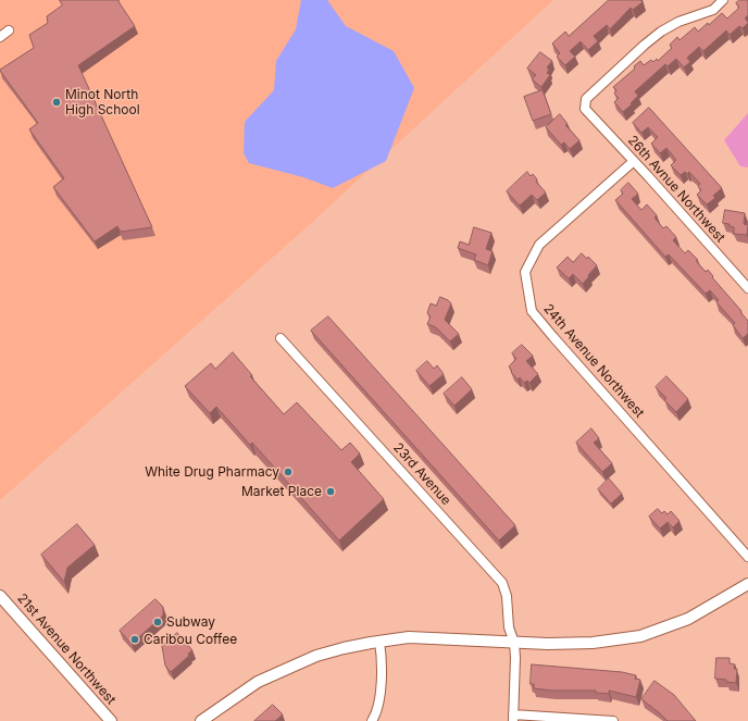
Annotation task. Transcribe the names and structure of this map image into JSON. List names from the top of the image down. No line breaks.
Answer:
{"streets":{"street":["26th Avnue Northwest","24th Avenue Northwest","23rd Avenue","21st Avenue Northwest"]},"crossings":[["26th Avnue Northwest","24th Avenue Northwest"]],"places":["Minot North High School","White Drug Pharmacy","Market Place","Subway","Caribou Coffee"]}
